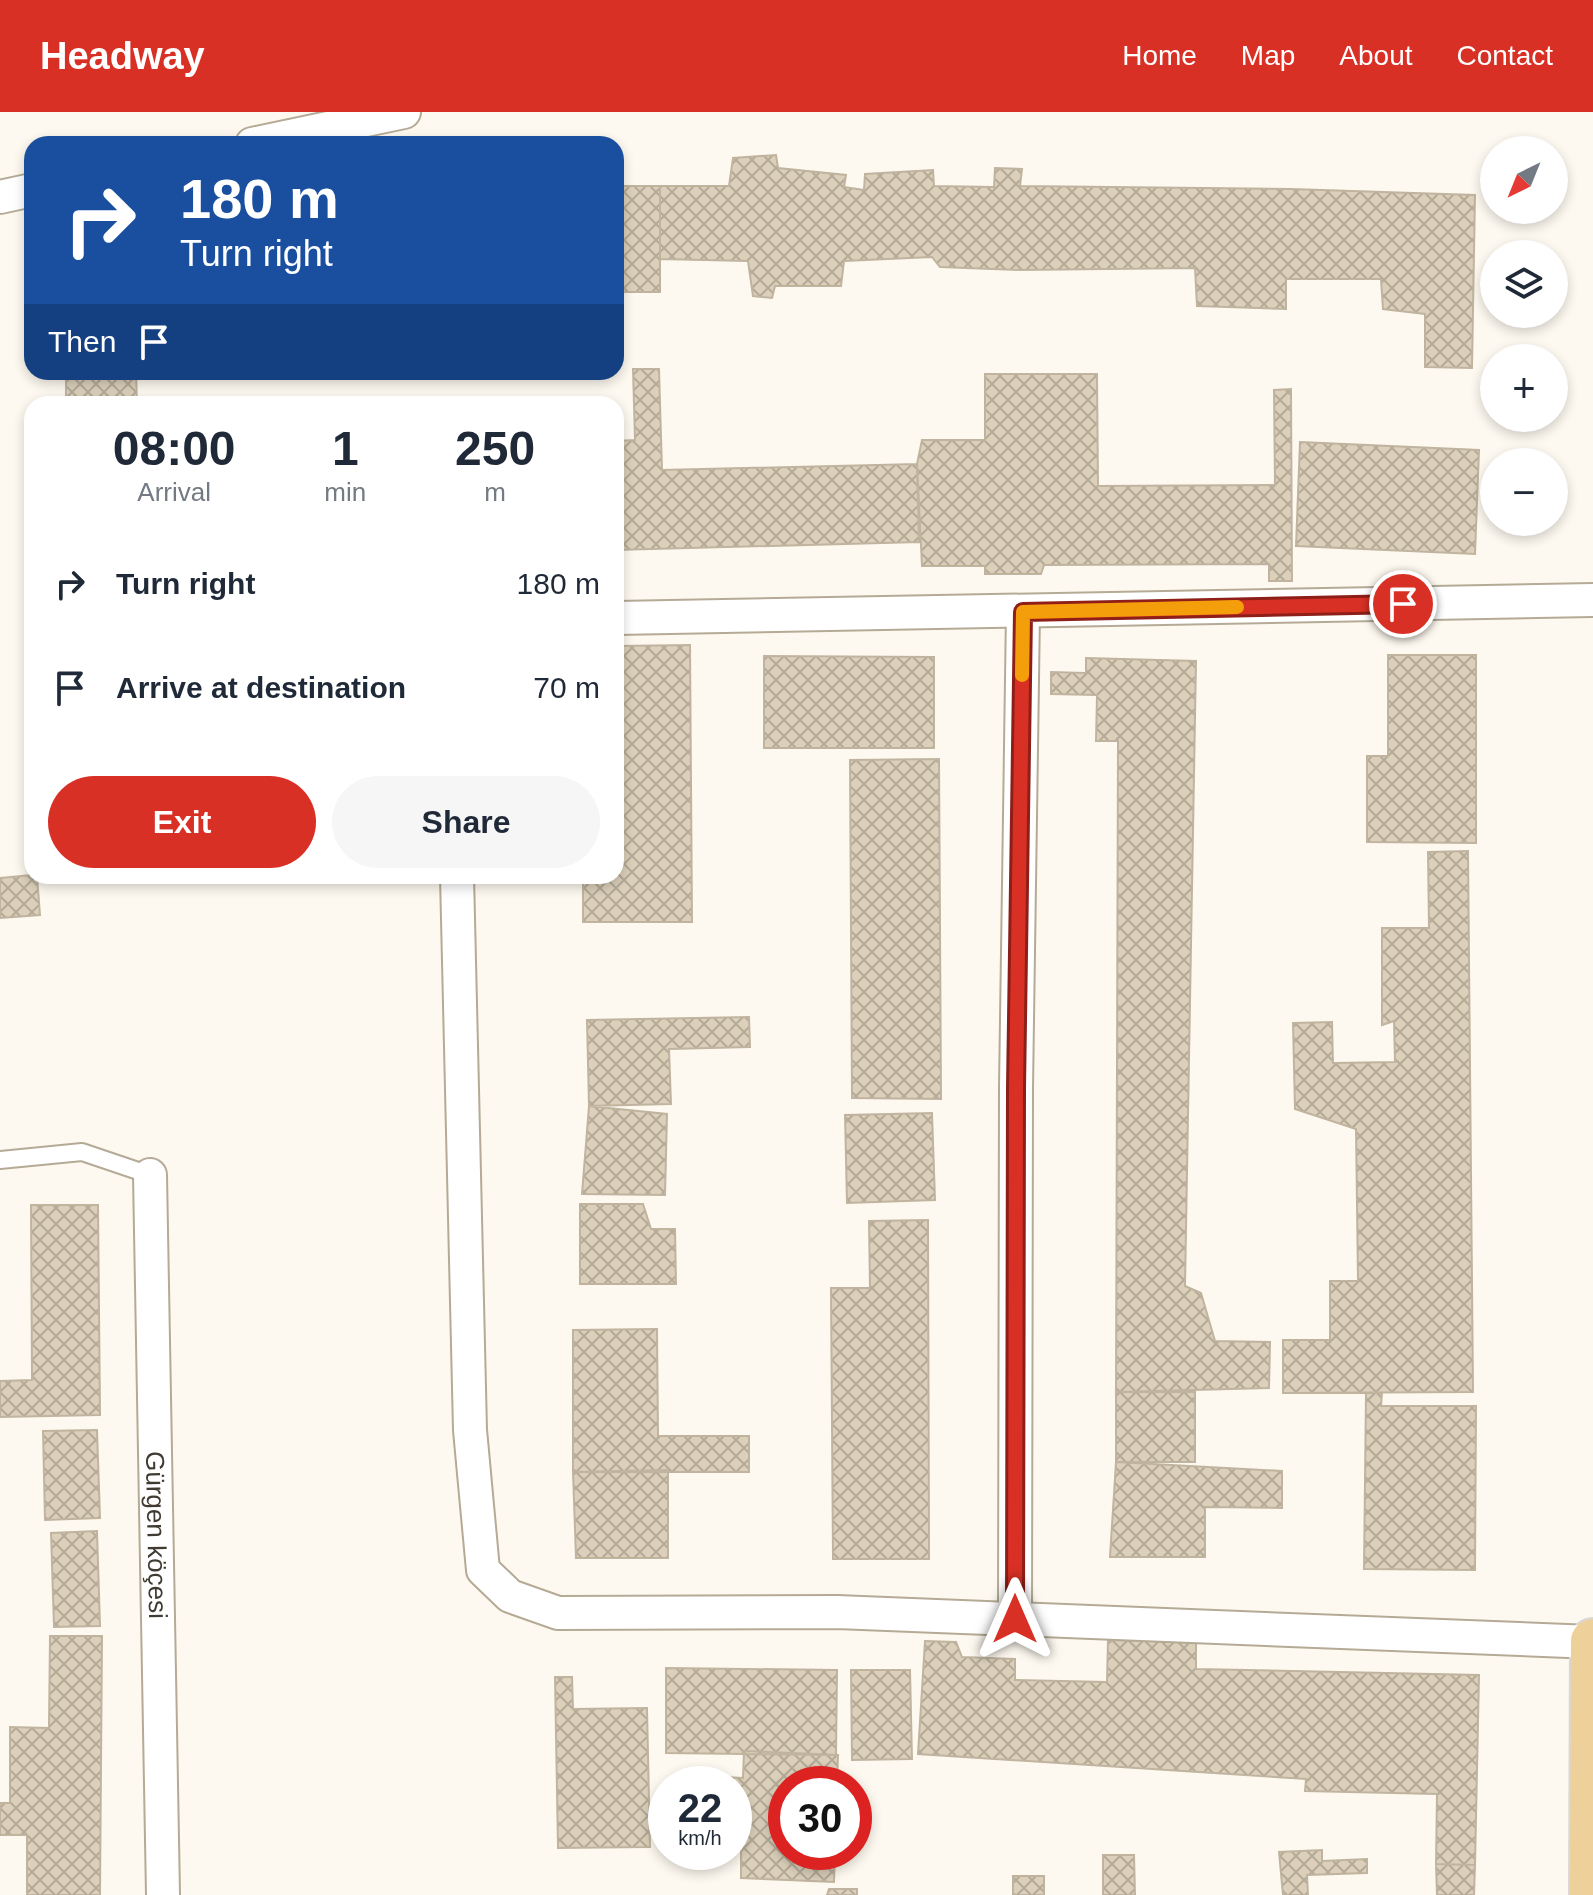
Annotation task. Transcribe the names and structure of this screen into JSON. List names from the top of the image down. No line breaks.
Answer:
{"streets":{"street":["Gürgen köçesi"]},"north":"bottom left","page":{"header":"Headway","nav":["Home","Map","About","Contact"],"map_buttons":["+","−"],"turn":["180 m","Turn right"],"then":"Then","eta":["08:00","Arrival","1","min","250","m"],"list":[{"name":"Turn right","value":"180 m"},{"name":"Arrive at destination","value":"70 m"}],"buttons":["Exit","Share"],"speed":"22 km/h","limit":"30"}}
